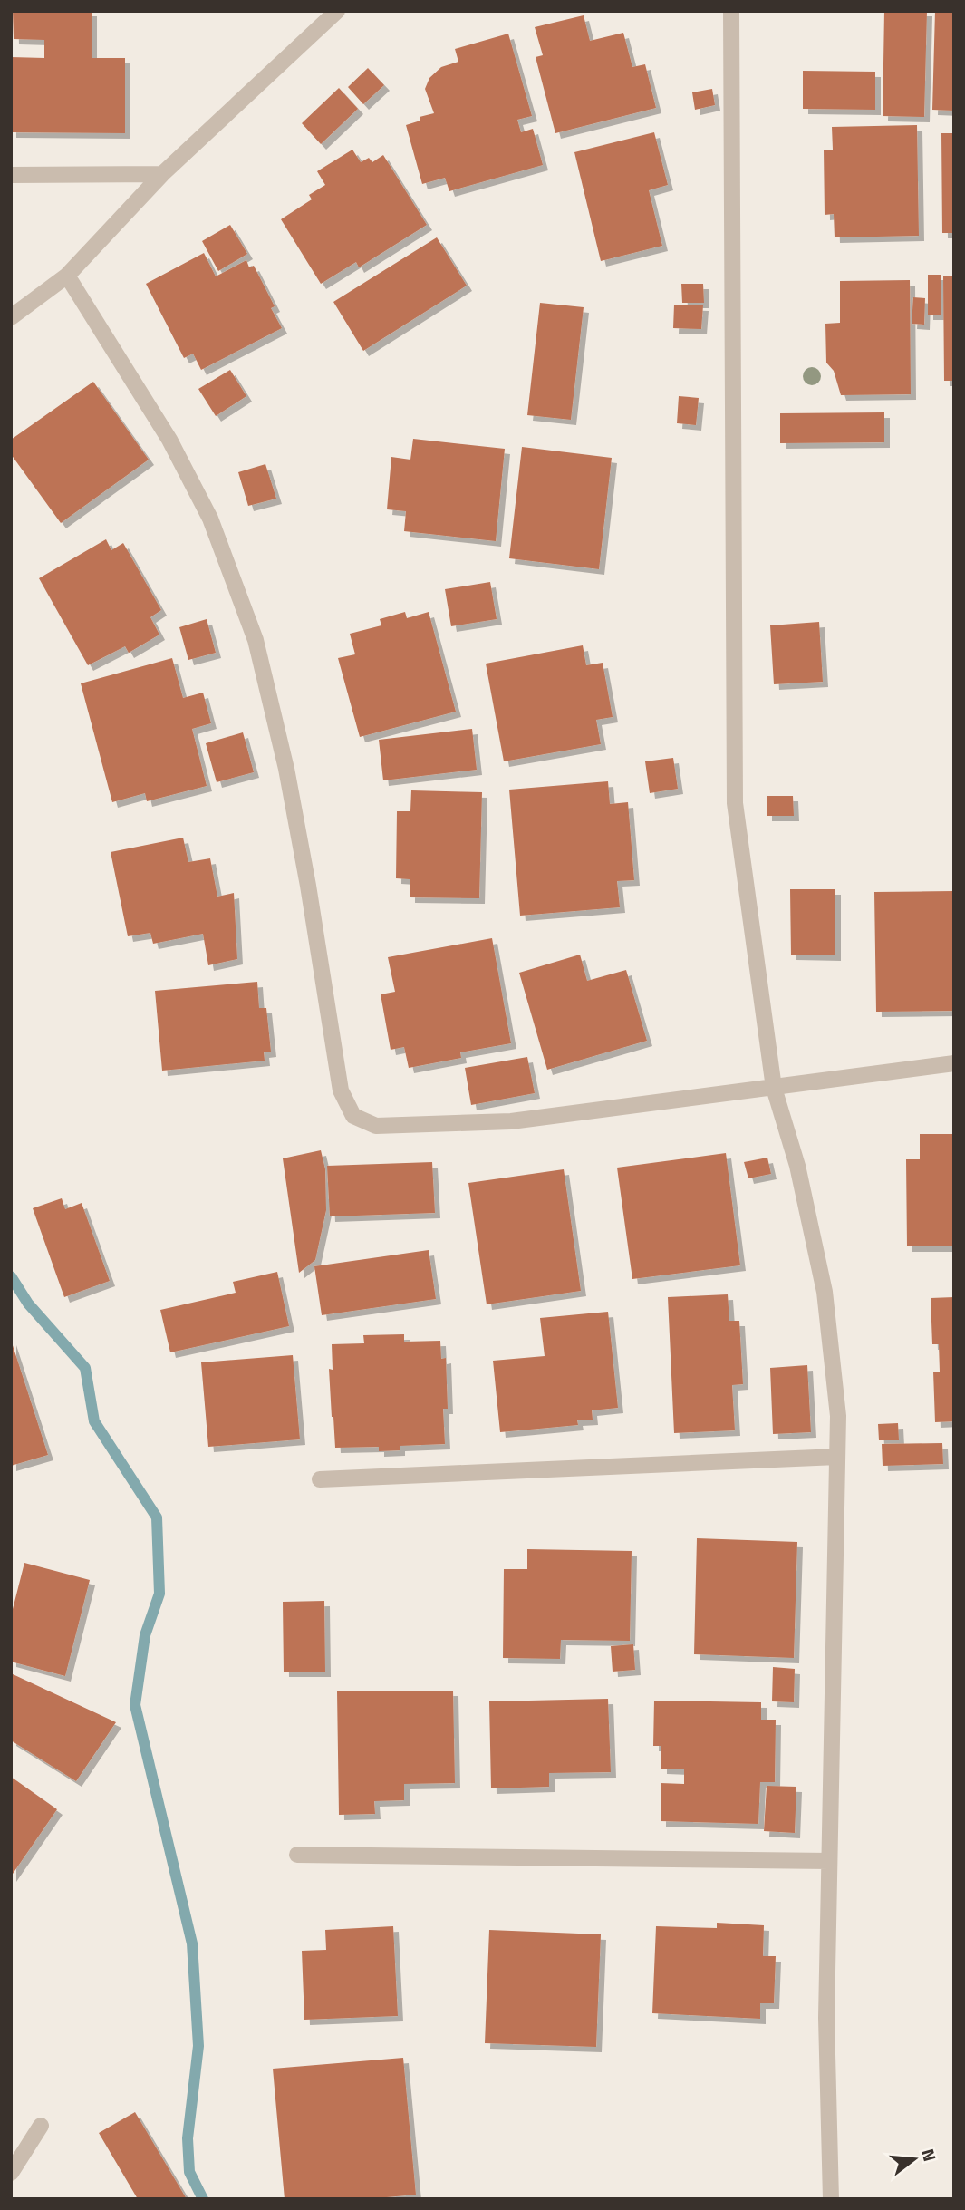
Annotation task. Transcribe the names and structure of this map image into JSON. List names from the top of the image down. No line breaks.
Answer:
{"north":"right"}
